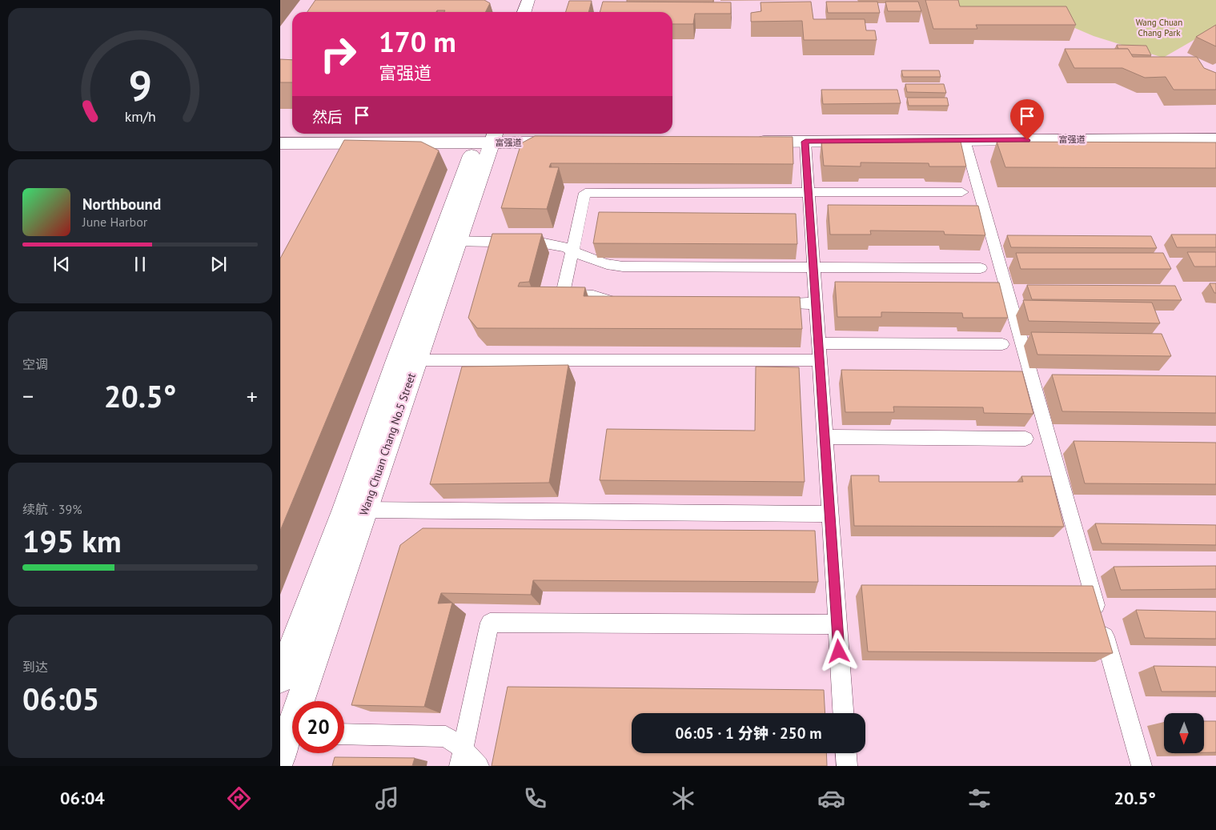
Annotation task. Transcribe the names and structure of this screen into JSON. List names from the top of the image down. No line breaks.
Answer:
{"streets":{"street":["富强道","Wang Chuan Chang No.5 Street"]},"crossings":[["富强道","Wang Chuan Chang No.5 Street"]],"parks":["Wang Chuan Chang Park"],"north":"bottom","page":{"turn":["170 m","富强道"],"then":"然后","song":["Northbound","June Harbor"],"tile":["空调",["续航 · 39%","195 km"],["到达","06:05"]],"heat":["−","20.5°","+"],"limit":"20","trip":"06:05 · 1 分钟 · 250 m","tabs":["06:04","20.5°"],"gauge":["9","km/h"]}}
